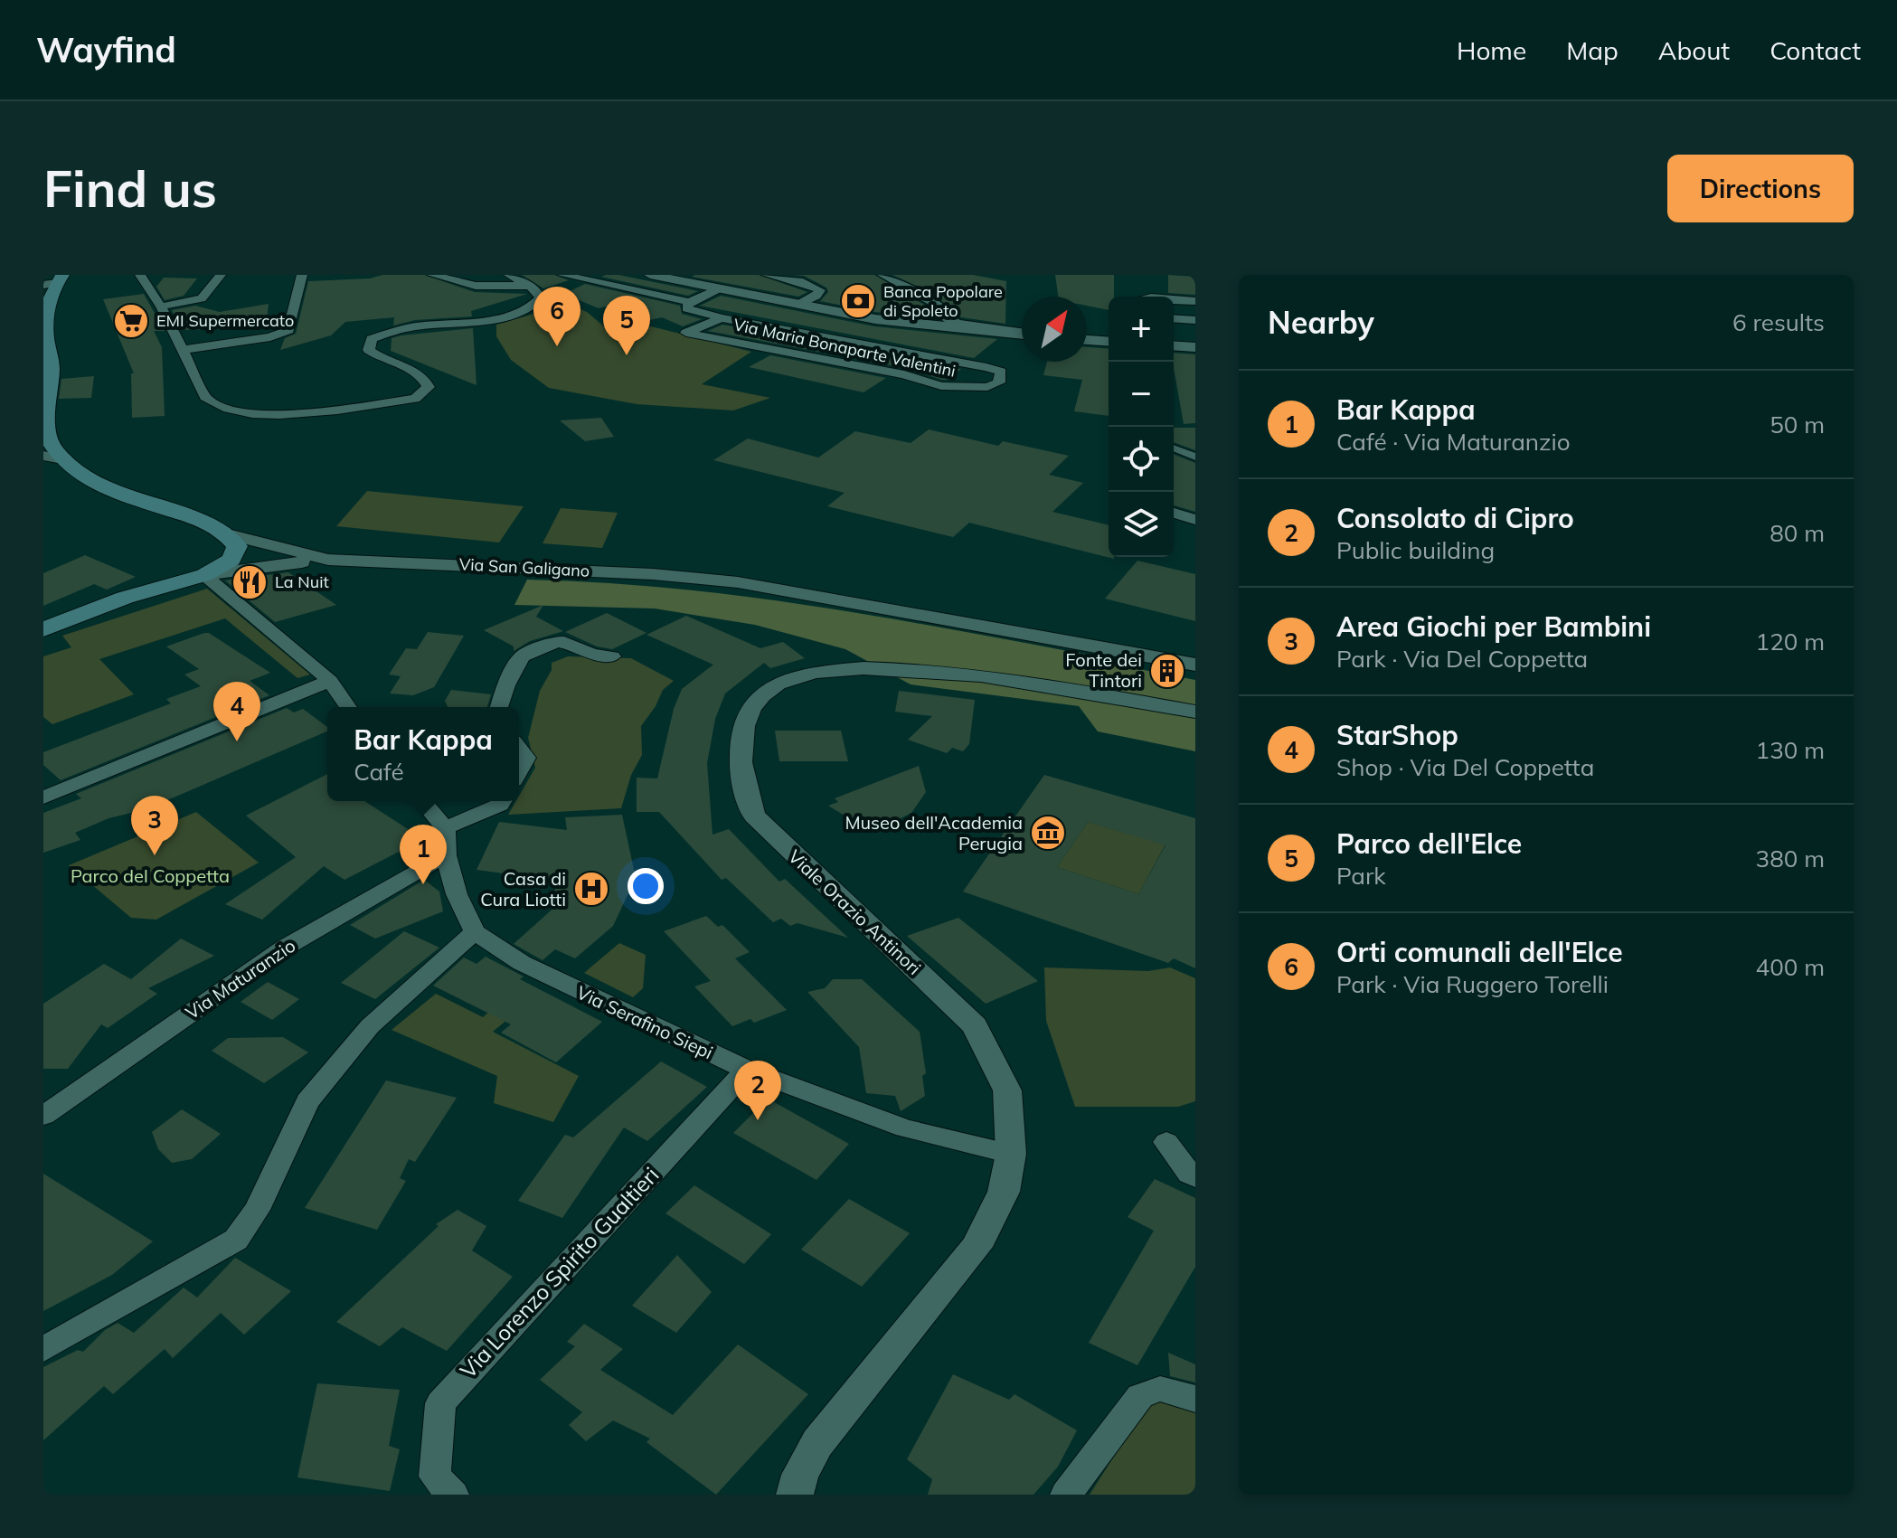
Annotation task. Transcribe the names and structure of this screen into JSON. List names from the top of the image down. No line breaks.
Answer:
{"streets":{"main road":["Via San Galigano"],"street":["Via Maria Bonaparte Valentini","Viale Orazio Antinori","Via Maturanzio","Via Serafino Siepi","Via Lorenzo Spirito Gualtieri"]},"crossings":[["Viale Orazio Antinori","Via Serafino Siepi"],["Via Serafino Siepi","Via Lorenzo Spirito Gualtieri"]],"parks":["Parco del Coppetta"],"places":{"bank":["Banca Popolare di Spoleto"],"supermarket":["EMI Supermercato"],"restaurant":["La Nuit"],"building":["Fonte dei Tintori"],"museum":["Museo dell'Academia Perugia"],"hospital":["Casa di Cura Liotti"]},"north":"top right","page":{"header":"Wayfind","nav":["Home","Map","About","Contact"],"buttons":"Directions","title":"Find us","heading":["Nearby","6 results"],"pins":["6","5","4","3","1","2"],"map_buttons":["+","−"],"list":[{"mark":"1","name":"Bar Kappa","note":"Café · Via Maturanzio","value":"50 m"},{"mark":"2","name":"Consolato di Cipro","note":"Public building","value":"80 m"},{"mark":"3","name":"Area Giochi per Bambini","note":"Park · Via Del Coppetta","value":"120 m"},{"mark":"4","name":"StarShop","note":"Shop · Via Del Coppetta","value":"130 m"},{"mark":"5","name":"Parco dell'Elce","note":"Park","value":"380 m"},{"mark":"6","name":"Orti comunali dell'Elce","note":"Park · Via Ruggero Torelli","value":"400 m"}],"popup":["Bar Kappa","Café"]}}
